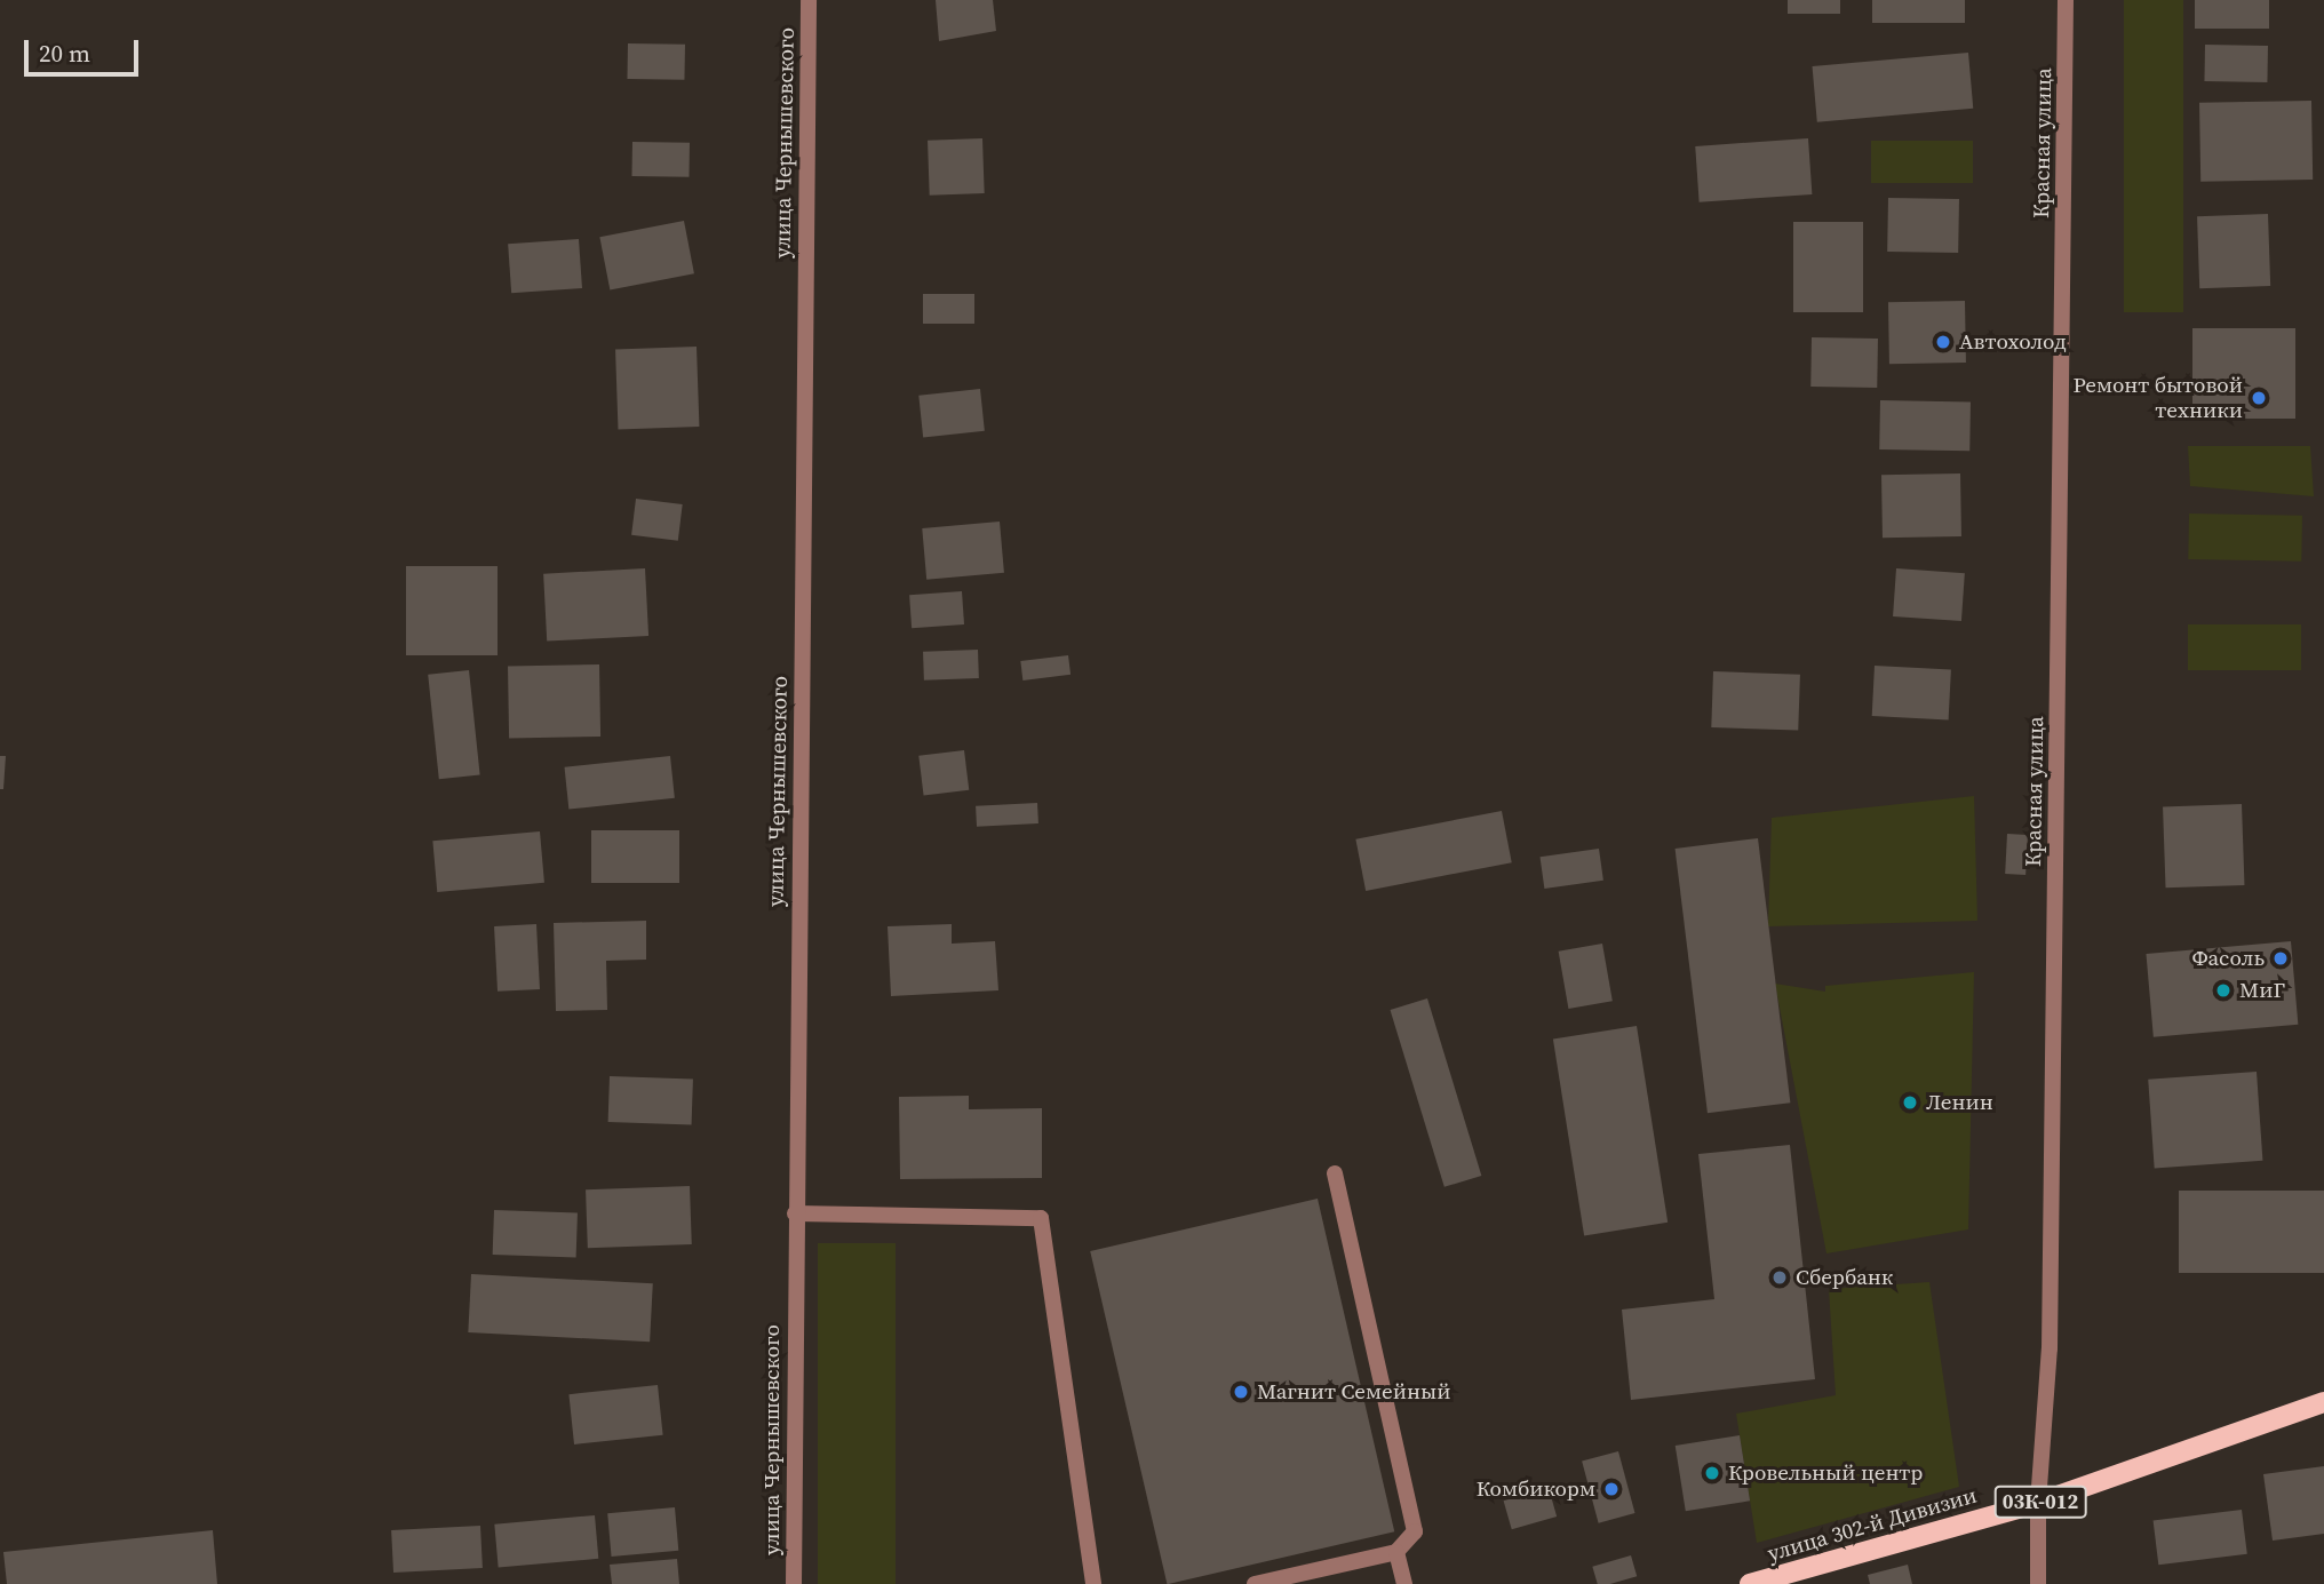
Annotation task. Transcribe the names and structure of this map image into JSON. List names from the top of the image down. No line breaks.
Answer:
{"streets":{"main road":["03К-012","улица 302-й Дивизии"],"street":["улица Чернышевского","Красная улица"]},"crossings":[["Красная улица","улица 302-й Дивизии"]],"places":["Автохолод","Ремонт бытовой техники","Фасоль","МиГ","Ленин","Сбербанк","Магнит Семейный","Кровельный центр","Комбикорм"],"scale_bar":"20 m"}
